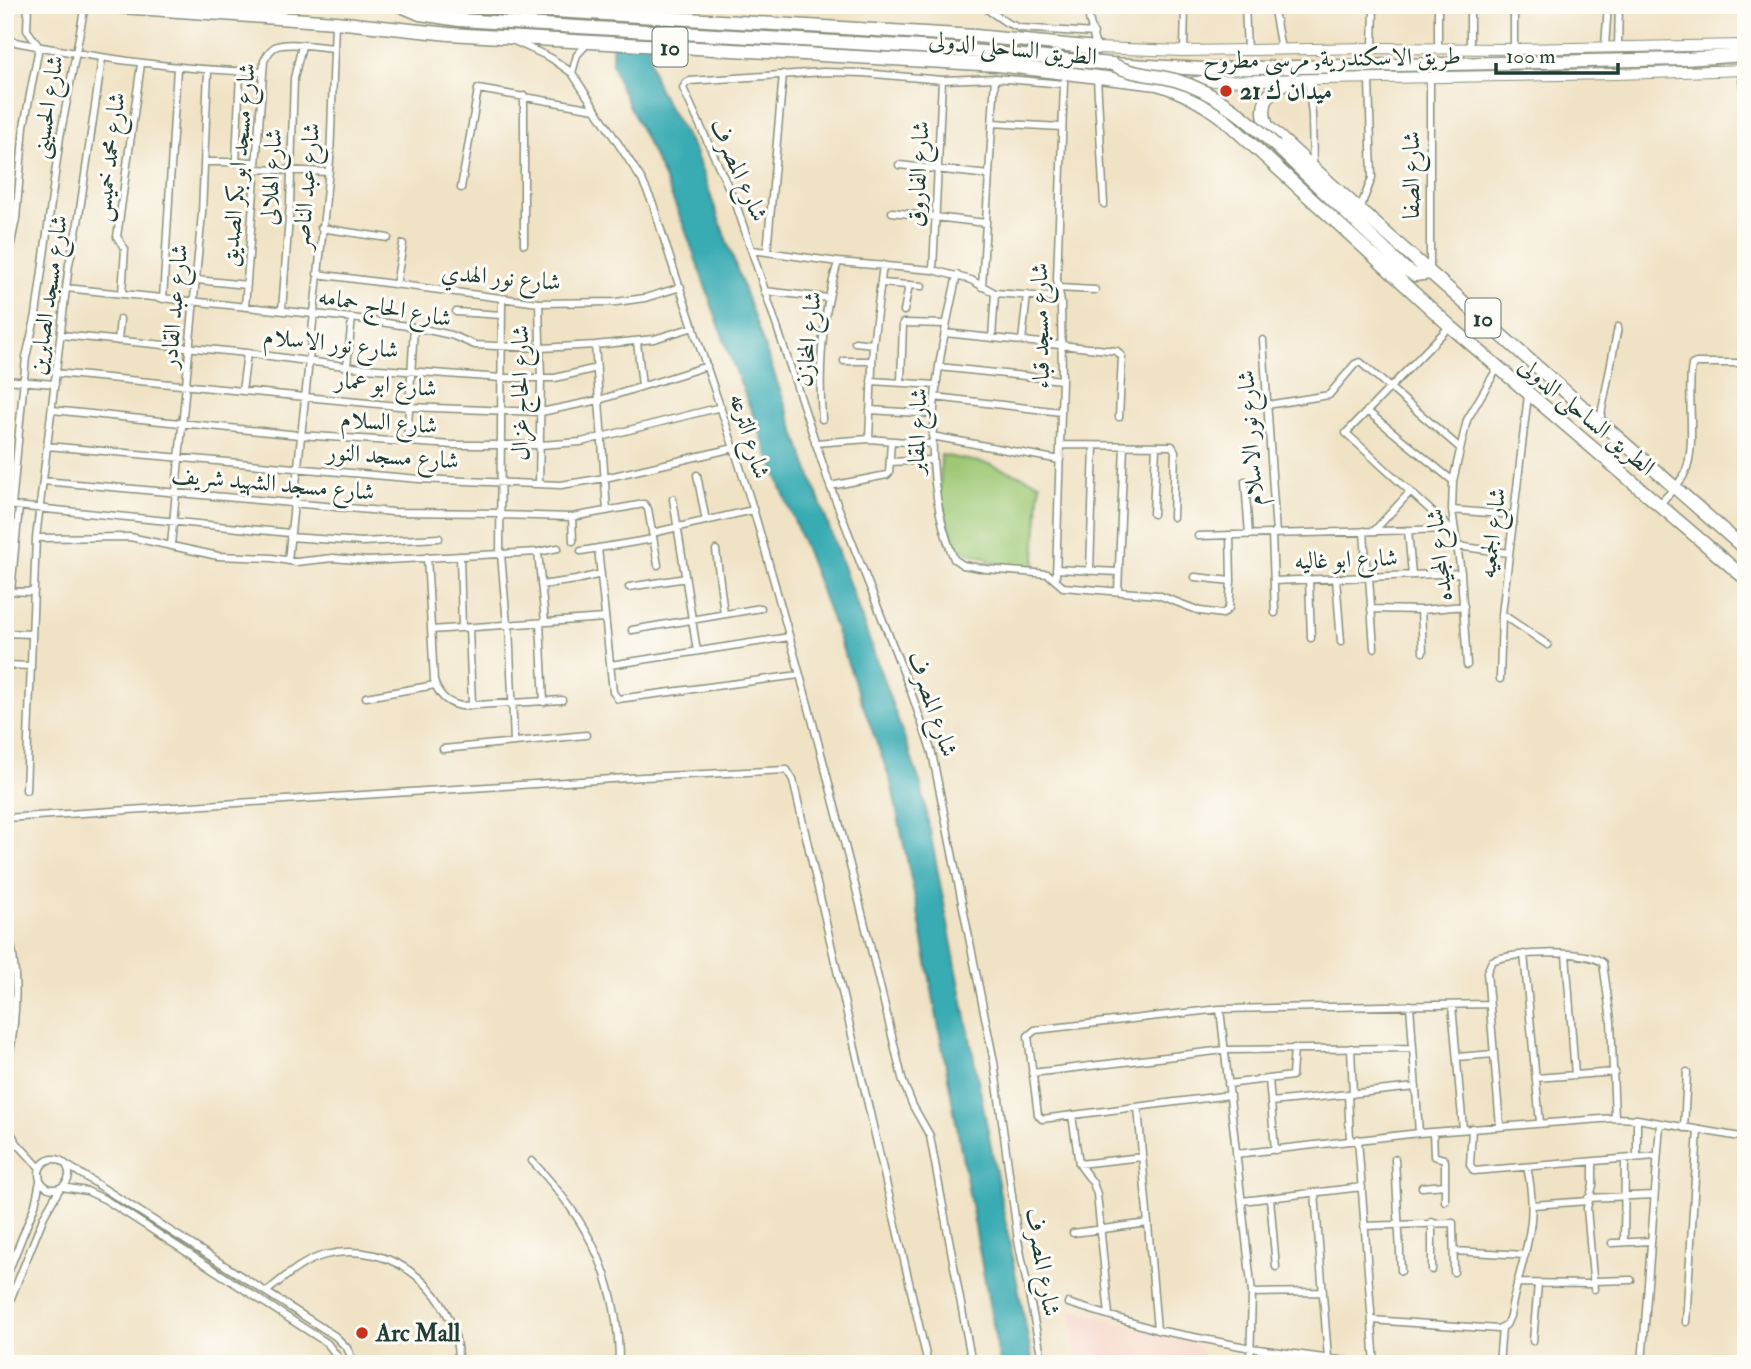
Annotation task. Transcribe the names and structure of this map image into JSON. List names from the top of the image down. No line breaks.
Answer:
{"streets":{"highway":["10","الطريق الساحلى الدولى"],"main road":["طريق الاسكندرية, مرسى مطروح"],"street":["شارع الحسينى","شارع محمد خميس","شارع مسجد ابو بكر الصديق","شارع المصرف","شارع الفاروق","شارع الصفا","شارع الهلالى","شارع عبد الناصر","شارع نور الهدي","شارع مسجد الصابرين","شارع عبد القادر","شارع الحاج حمامه","شارع مسجد قباء","شارع المخازن","شارع نور الاسلام","شارع ابو عمار","شارع الحاج غزال","شارع السلام","شارع المقابر","شارع الترعه","شارع مسجد النور","شارع مسجد الشهيد شريف","شارع الجمعيه","شارع المجيده","شارع ابو غاليه"]},"crossings":[["الطريق الساحلى الدولى","طريق الاسكندرية, مرسى مطروح"],["الطريق الساحلى الدولى","شارع الصفا"],["الطريق الساحلى الدولى","شارع عبد الناصر"],["الطريق الساحلى الدولى","شارع مسجد قباء"],["الطريق الساحلى الدولى","شارع الترعه"],["الطريق الساحلى الدولى","شارع الجمعيه"],["الطريق الساحلى الدولى","شارع المجيده"],["طريق الاسكندرية, مرسى مطروح","شارع الصفا"],["شارع محمد خميس","شارع الحاج حمامه"],["شارع مسجد ابو بكر الصديق","شارع الهلالى"],["شارع مسجد ابو بكر الصديق","شارع عبد الناصر"],["شارع مسجد ابو بكر الصديق","شارع الحاج حمامه"],["شارع الهلالى","شارع الحاج حمامه"],["شارع عبد الناصر","شارع نور الهدي"],["شارع عبد الناصر","شارع الحاج حمامه"],["شارع عبد الناصر","شارع نور الاسلام"],["شارع عبد الناصر","شارع ابو عمار"],["شارع عبد الناصر","شارع السلام"],["شارع عبد الناصر","شارع مسجد النور"],["شارع عبد الناصر","شارع مسجد الشهيد شريف"],["شارع نور الهدي","شارع الحاج غزال"],["شارع نور الهدي","شارع الترعه"],["شارع مسجد الصابرين","شارع الحاج حمامه"],["شارع مسجد الصابرين","شارع نور الاسلام"],["شارع مسجد الصابرين","شارع ابو عمار"],["شارع مسجد الصابرين","شارع السلام"],["شارع مسجد الصابرين","شارع مسجد النور"],["شارع مسجد الصابرين","شارع مسجد الشهيد شريف"],["شارع عبد القادر","شارع الحاج حمامه"],["شارع عبد القادر","شارع نور الاسلام"],["شارع عبد القادر","شارع ابو عمار"],["شارع عبد القادر","شارع السلام"],["شارع عبد القادر","شارع مسجد النور"],["شارع عبد القادر","شارع مسجد الشهيد شريف"],["شارع الحاج حمامه","شارع الحاج غزال"],["شارع الحاج حمامه","شارع الترعه"],["شارع مسجد قباء","شارع المقابر"],["شارع نور الاسلام","شارع الحاج غزال"],["شارع نور الاسلام","شارع ابو غاليه"],["شارع ابو عمار","شارع الحاج غزال"],["شارع ابو عمار","شارع الترعه"],["شارع الحاج غزال","شارع السلام"],["شارع الحاج غزال","شارع مسجد النور"],["شارع السلام","شارع الترعه"],["شارع الترعه","شارع مسجد النور"],["شارع المجيده","شارع ابو غاليه"]],"places":["ميدان ك 21","Arc Mall"],"scale_bar":"100 m"}
